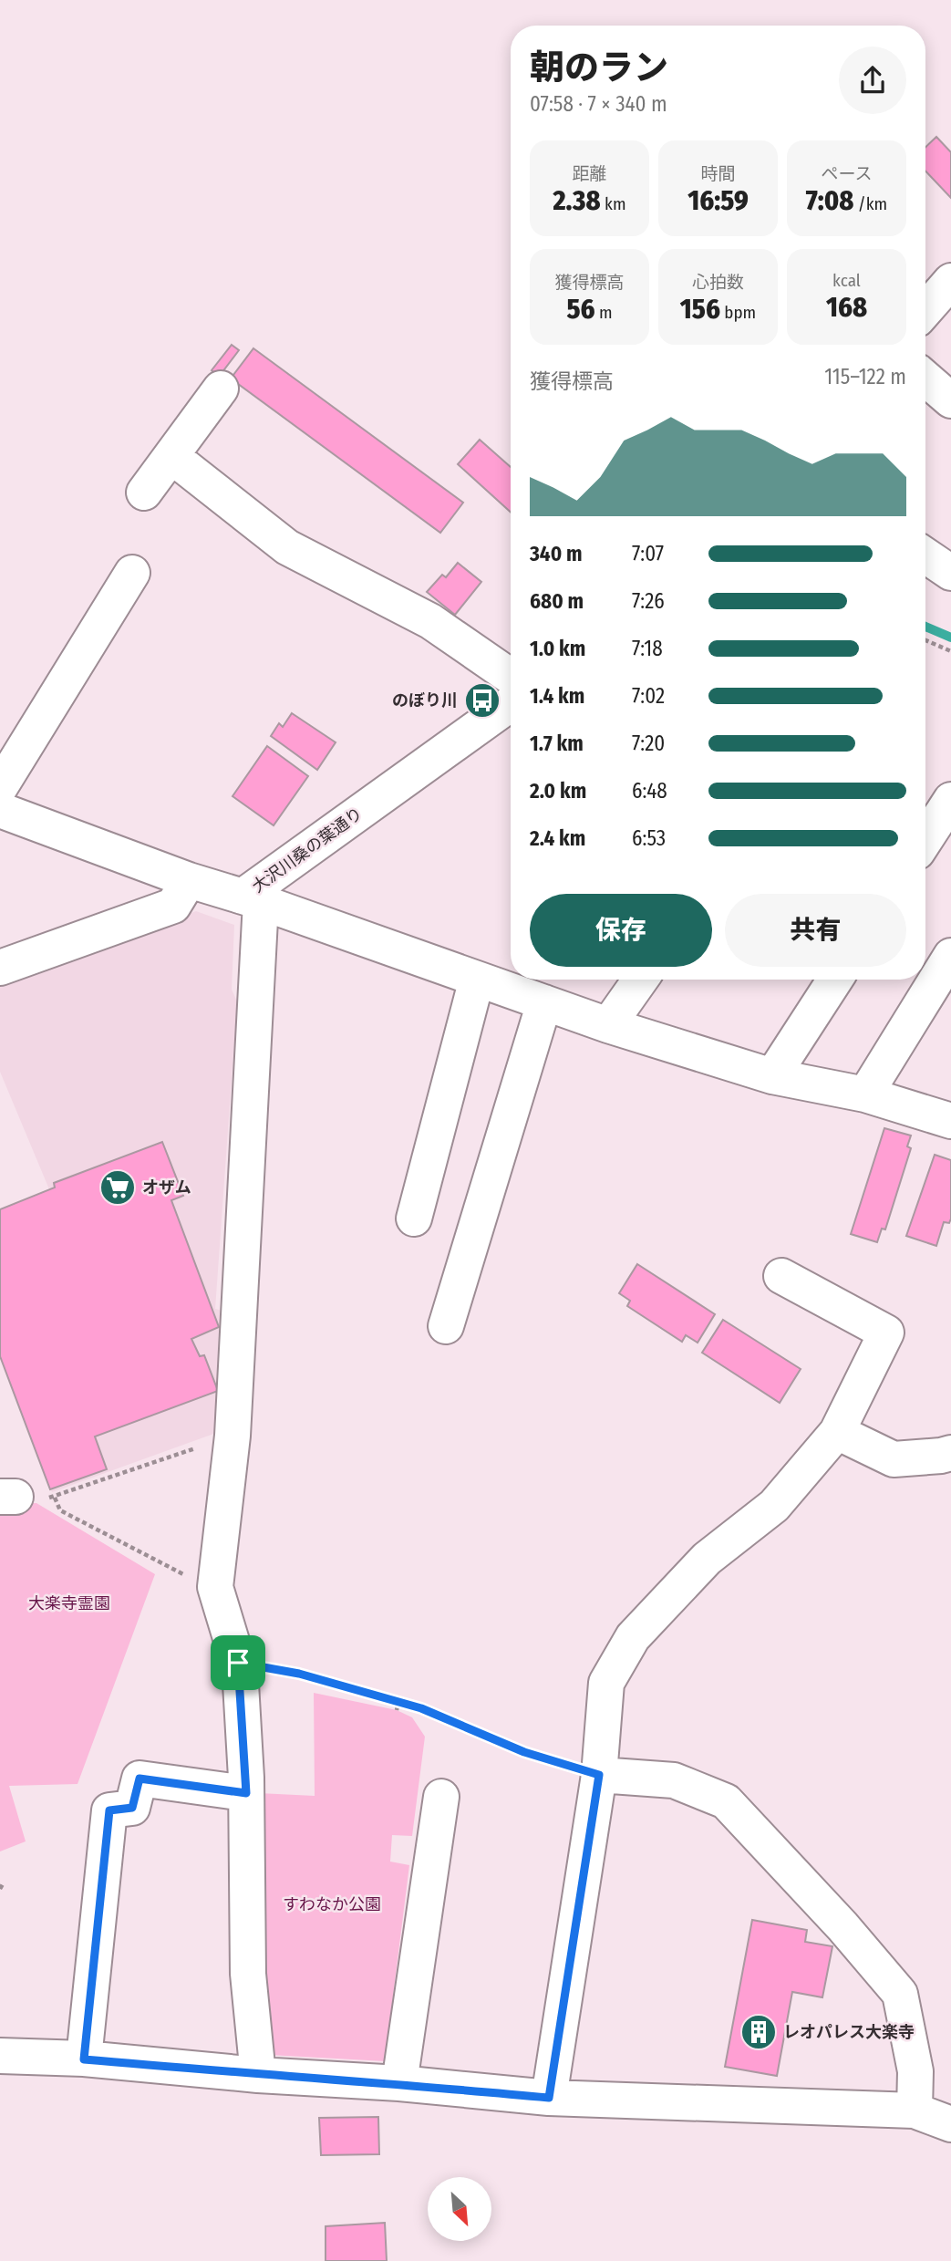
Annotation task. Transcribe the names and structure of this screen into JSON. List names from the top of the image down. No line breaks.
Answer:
{"streets":{"street":["大沢川桑の葉通り"]},"parks":["大楽寺霊園","すわなか公園"],"places":{"bus stop":["のぼり川"],"supermarket":["オザム"],"building":["レオパレス大楽寺"]},"north":"bottom right","page":{"heading":["朝のラン","07:58 · 7 × 340 m"],"stats":[["距離","2.38 km"],["時間","16:59"],["ペース","7:08 /km"],["獲得標高","56 m"],["心拍数","156 bpm"],["kcal","168"]],"chart":["獲得標高","115–122 m"],"list":[{"name":"340 m","note":"7:07"},{"name":"680 m","note":"7:26"},{"name":"1.0 km","note":"7:18"},{"name":"1.4 km","note":"7:02"},{"name":"1.7 km","note":"7:20"},{"name":"2.0 km","note":"6:48"},{"name":"2.4 km","note":"6:53"}],"buttons":["保存","共有"]}}
